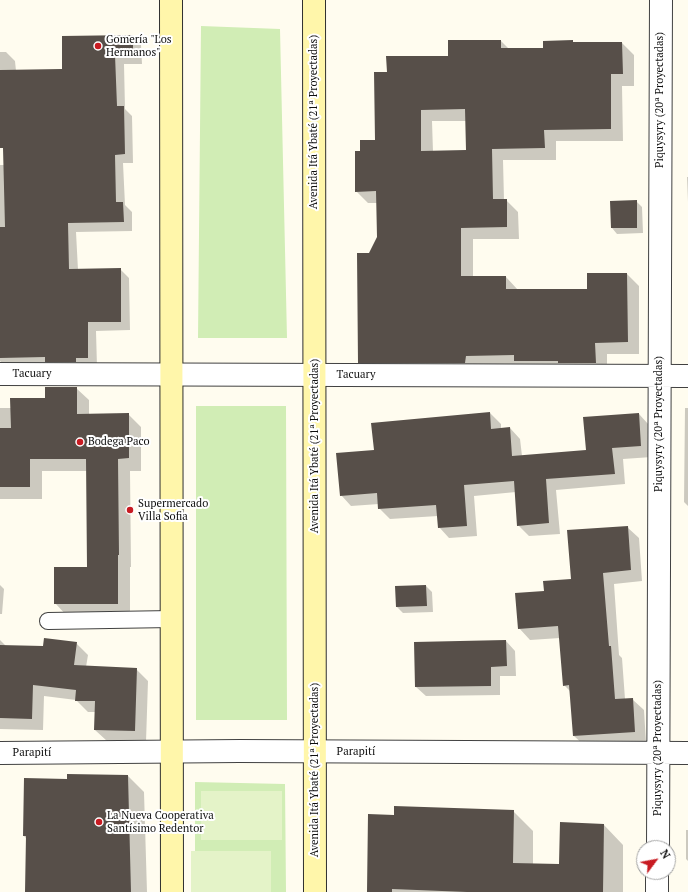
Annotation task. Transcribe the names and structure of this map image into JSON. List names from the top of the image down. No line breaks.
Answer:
{"streets":{"main road":["Avenida Itá Ybaté (21ª Proyectadas)"],"street":["Piquysyry (20ª Proyectadas)","Tacuary","Parapití"]},"crossings":[["Piquysyry (20ª Proyectadas)","Tacuary"],["Piquysyry (20ª Proyectadas)","Parapití"],["Avenida Itá Ybaté (21ª Proyectadas)","Tacuary"],["Avenida Itá Ybaté (21ª Proyectadas)","Parapití"]],"places":["Gomería \"Los Hermanos\"","Bodega Paco","Supermercado Villa Sofia","La Nueva Cooperativa Santísimo Redentor"],"north":"top right"}
